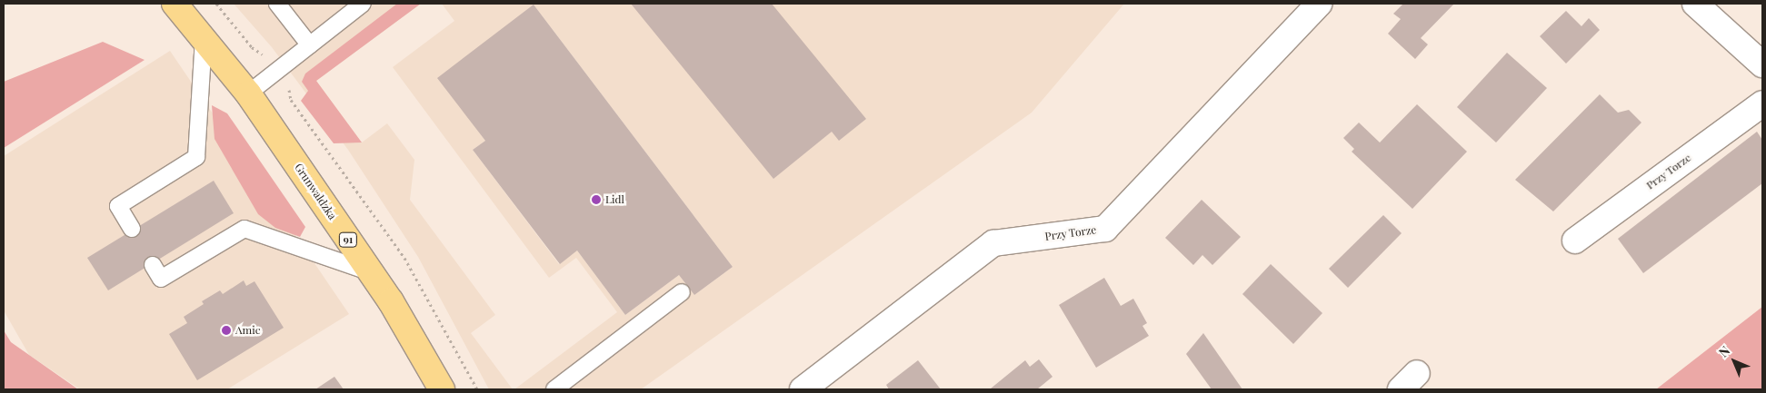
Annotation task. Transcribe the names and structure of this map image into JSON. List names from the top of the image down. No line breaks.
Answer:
{"streets":{"main road":["Grunwaldzka","91"],"street":["Przy Torze"]},"places":["Lidl","Amic"],"north":"top left"}
